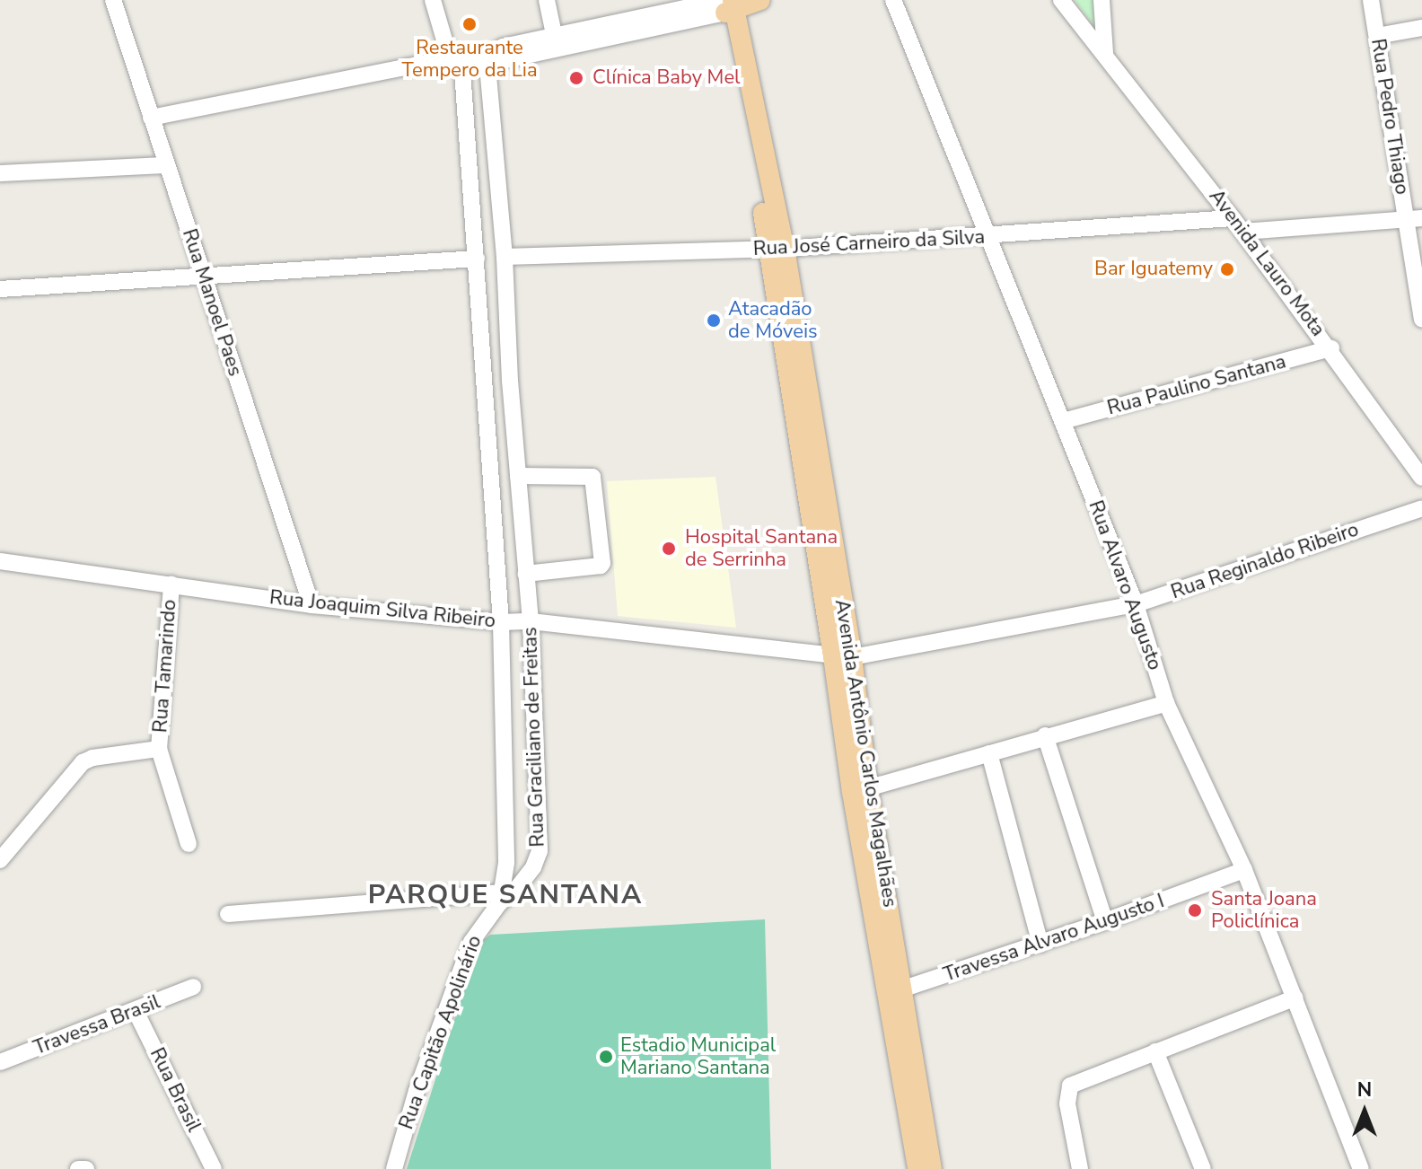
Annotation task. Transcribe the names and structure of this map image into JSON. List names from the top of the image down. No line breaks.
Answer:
{"streets":{"main road":["Avenida Antônio Carlos Magalhães"],"street":["Rua Pedro Thiago","Rua José Carneiro da Silva","Avenida Lauro Mota","Rua Manoel Paes","Rua Paulino Santana","Rua Reginaldo Ribeiro","Rua Alvaro Augusto","Rua Joaquim Silva Ribeiro","Rua Tamarindo","Rua Graciliano de Freitas","Travessa Alvaro Augusto I","Travessa Brasil","Rua Capitão Apolinário","Rua Brasil"]},"crossings":[["Rua Pedro Thiago","Rua José Carneiro da Silva"],["Rua José Carneiro da Silva","Avenida Lauro Mota"],["Rua José Carneiro da Silva","Rua Alvaro Augusto"],["Rua José Carneiro da Silva","Rua Graciliano de Freitas"],["Rua José Carneiro da Silva","Avenida Antônio Carlos Magalhães"],["Avenida Lauro Mota","Rua Paulino Santana"],["Rua Manoel Paes","Rua Joaquim Silva Ribeiro"],["Rua Paulino Santana","Rua Alvaro Augusto"],["Rua Reginaldo Ribeiro","Rua Alvaro Augusto"],["Rua Reginaldo Ribeiro","Rua Joaquim Silva Ribeiro"],["Rua Reginaldo Ribeiro","Avenida Antônio Carlos Magalhães"],["Rua Alvaro Augusto","Travessa Alvaro Augusto I"],["Rua Joaquim Silva Ribeiro","Rua Tamarindo"],["Rua Joaquim Silva Ribeiro","Rua Graciliano de Freitas"],["Rua Joaquim Silva Ribeiro","Avenida Antônio Carlos Magalhães"],["Rua Graciliano de Freitas","Rua Capitão Apolinário"],["Avenida Antônio Carlos Magalhães","Travessa Alvaro Augusto I"],["Travessa Brasil","Rua Brasil"]],"districts":["PARQUE SANTANA"],"places":["Restaurante Tempero da Lia","Clínica Baby Mel","Bar Iguatemy","Atacadão de Móveis","Hospital Santana de Serrinha","Santa Joana Policlínica","Estadio Municipal Mariano Santana"],"north":"top"}
